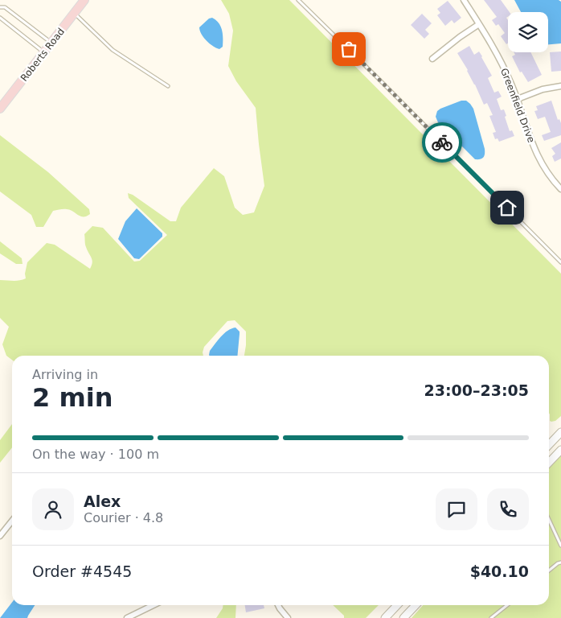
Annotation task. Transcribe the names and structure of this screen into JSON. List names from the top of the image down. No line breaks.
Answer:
{"streets":{"main road":["Roberts Road"],"street":["Greenfield Drive"]},"page":{"heading":["2 min","Arriving in","23:00–23:05"],"panel":["Alex","Courier · 4.8","Order #4545","$40.10"],"bar":"On the way · 100 m"}}
